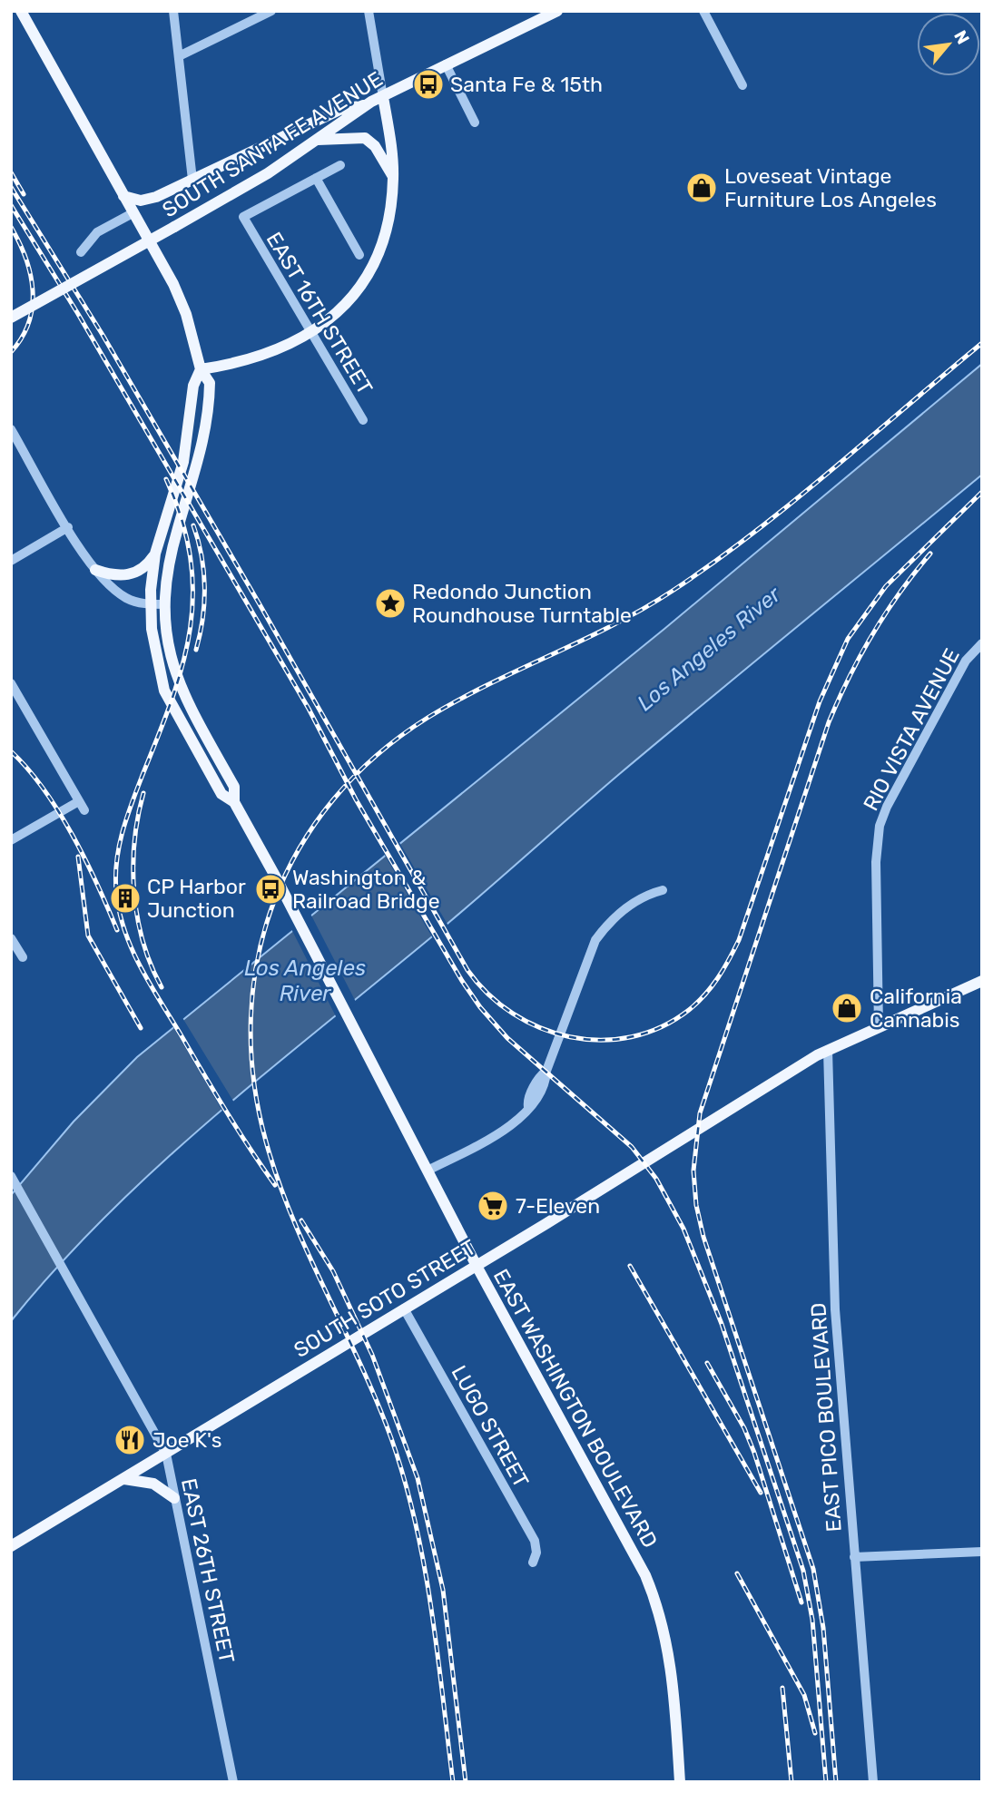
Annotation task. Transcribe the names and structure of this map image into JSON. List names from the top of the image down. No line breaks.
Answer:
{"streets":{"main road":["SOUTH SANTA FE AVENUE","SOUTH SOTO STREET","EAST WASHINGTON BOULEVARD"],"street":["EAST 16TH STREET","RIO VISTA AVENUE","EAST PICO BOULEVARD","LUGO STREET","EAST 26TH STREET"]},"crossings":[["SOUTH SANTA FE AVENUE","EAST WASHINGTON BOULEVARD"],["RIO VISTA AVENUE","SOUTH SOTO STREET"],["SOUTH SOTO STREET","EAST WASHINGTON BOULEVARD"],["SOUTH SOTO STREET","EAST PICO BOULEVARD"],["SOUTH SOTO STREET","LUGO STREET"],["SOUTH SOTO STREET","EAST 26TH STREET"]],"water":["Los Angeles River"],"places":{"bus stop":["Santa Fe & 15th","Washington & Railroad Bridge"],"shop":["Loveseat Vintage Furniture Los Angeles","California Cannabis"],"place":["Redondo Junction Roundhouse Turntable"],"building":["CP Harbor Junction"],"supermarket":["7-Eleven"],"restaurant":["Joe K's"]},"north":"top right"}
